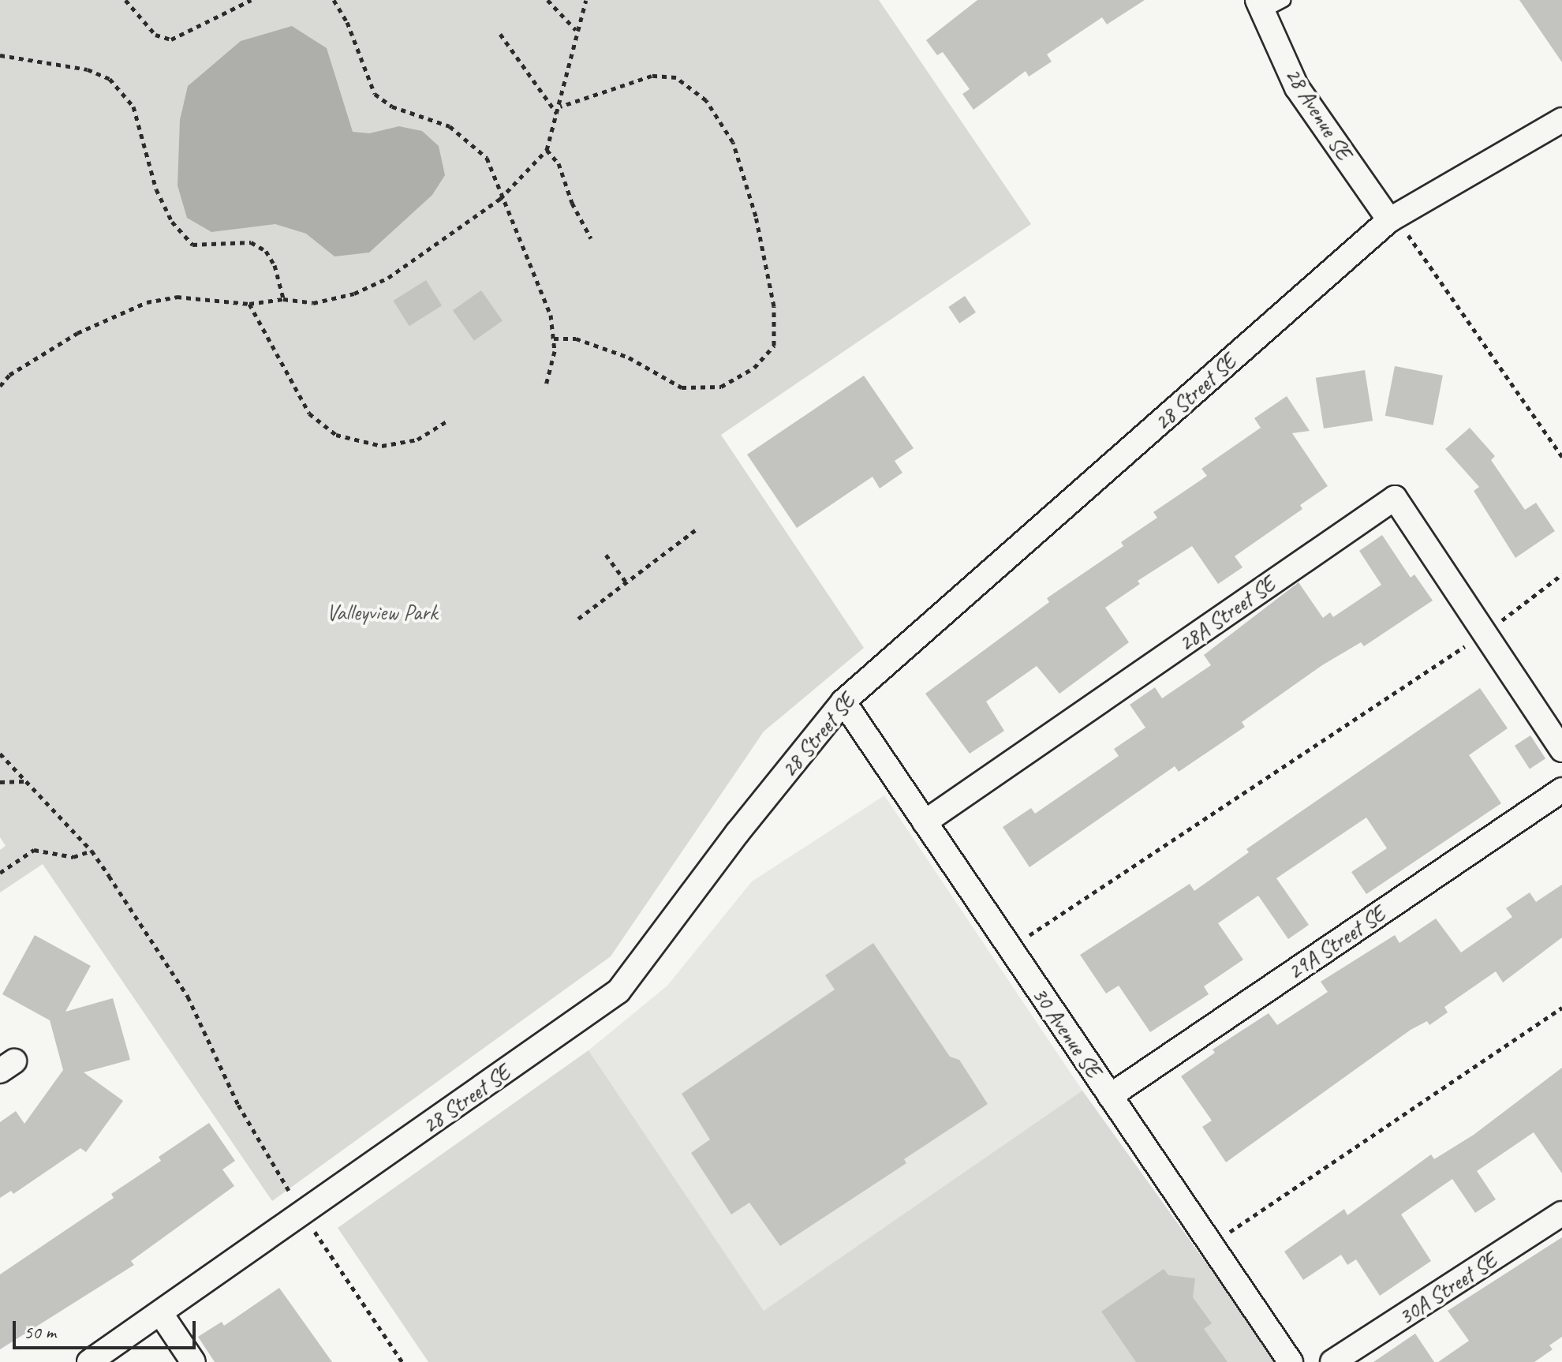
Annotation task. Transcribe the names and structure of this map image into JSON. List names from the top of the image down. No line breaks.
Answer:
{"streets":{"street":["28 Avenue SE","28 Street SE","28A Street SE","29A Street SE","30 Avenue SE","30A Street SE"]},"crossings":[["28 Avenue SE","28 Street SE"],["28 Street SE","30 Avenue SE"],["28A Street SE","30 Avenue SE"],["29A Street SE","30 Avenue SE"]],"parks":["Valleyview Park"],"scale_bar":"50 m"}
